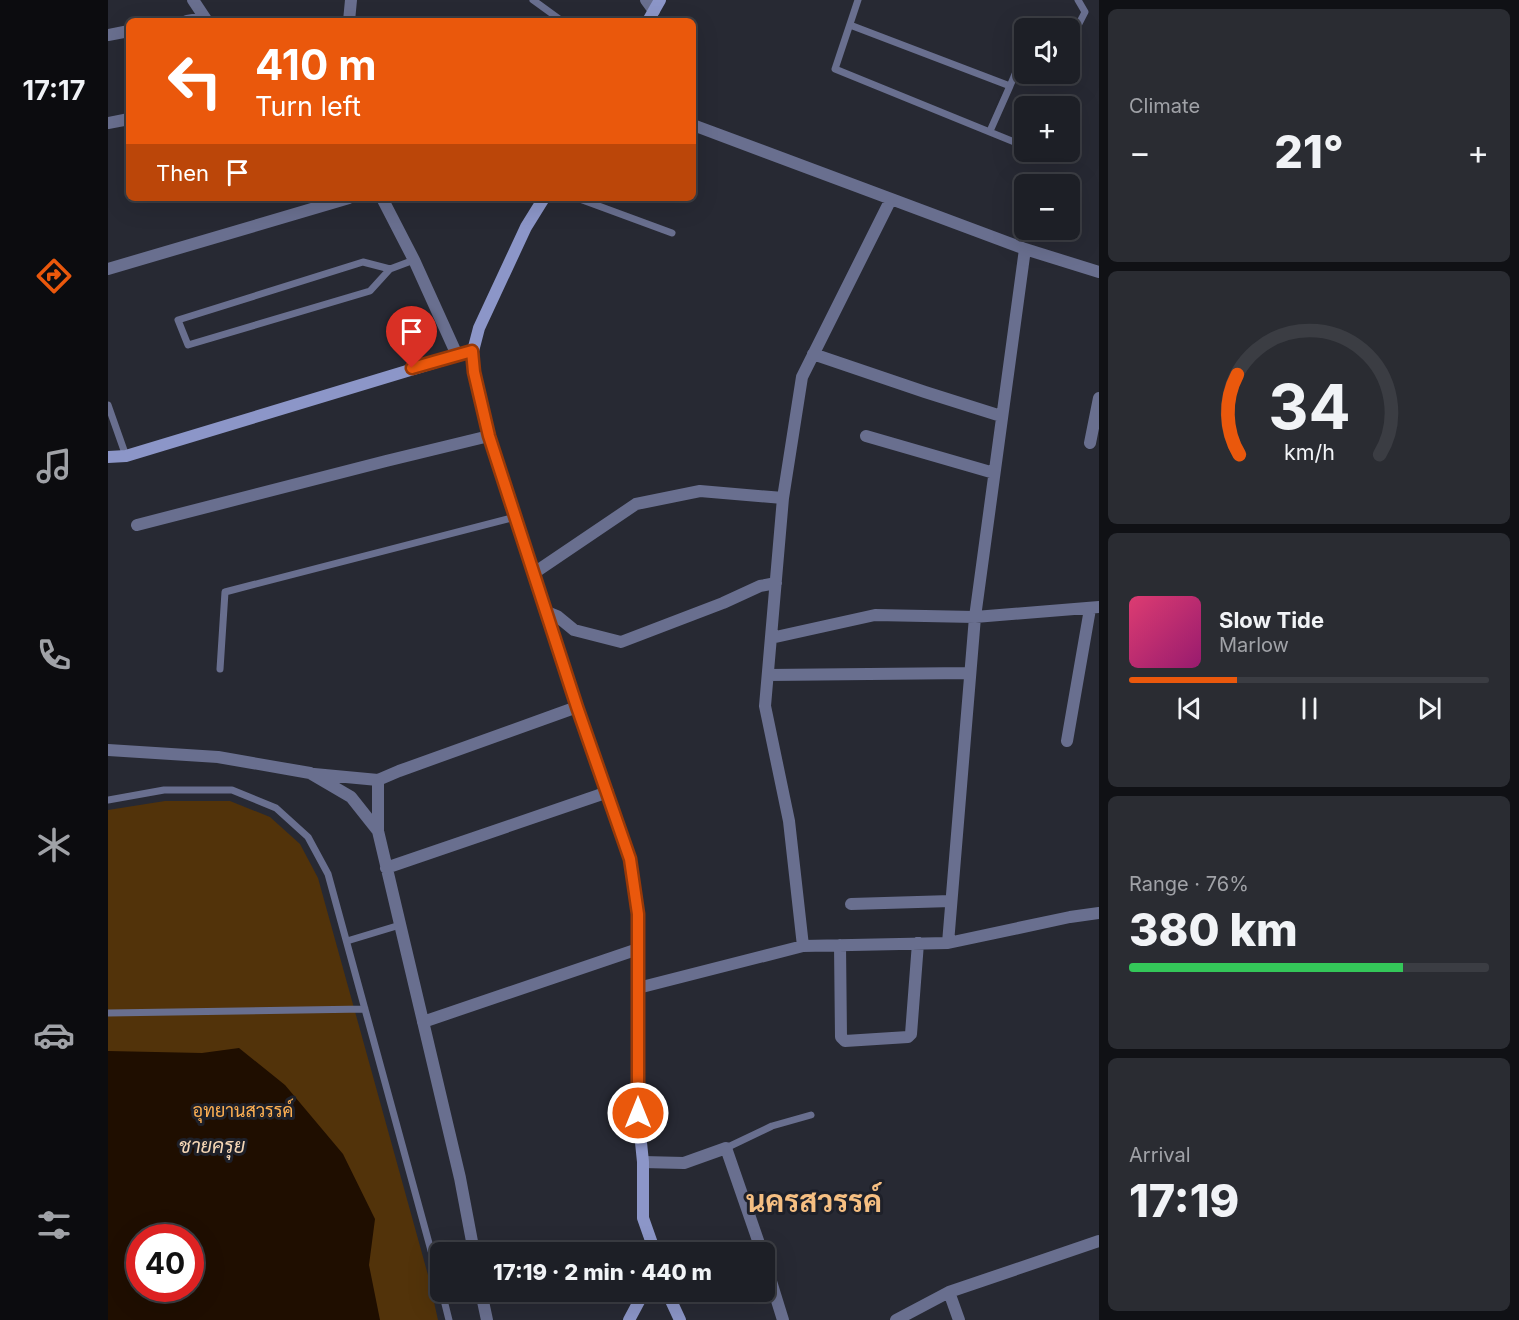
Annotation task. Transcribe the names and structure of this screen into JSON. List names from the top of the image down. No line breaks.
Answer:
{"districts":["นครสวรรค์"],"water":["ชายครุย"],"parks":["อุทยานสวรรค์"],"page":{"tabs":"17:17","tile":["Climate",["Range · 76%","380 km"],["Arrival","17:19"]],"map_buttons":["+","−"],"turn":["410 m","Turn left"],"heat":["−","21°","+"],"then":"Then","song":["Slow Tide","Marlow"],"limit":"40","trip":"17:19 · 2 min · 440 m","gauge":["34","km/h"]}}
